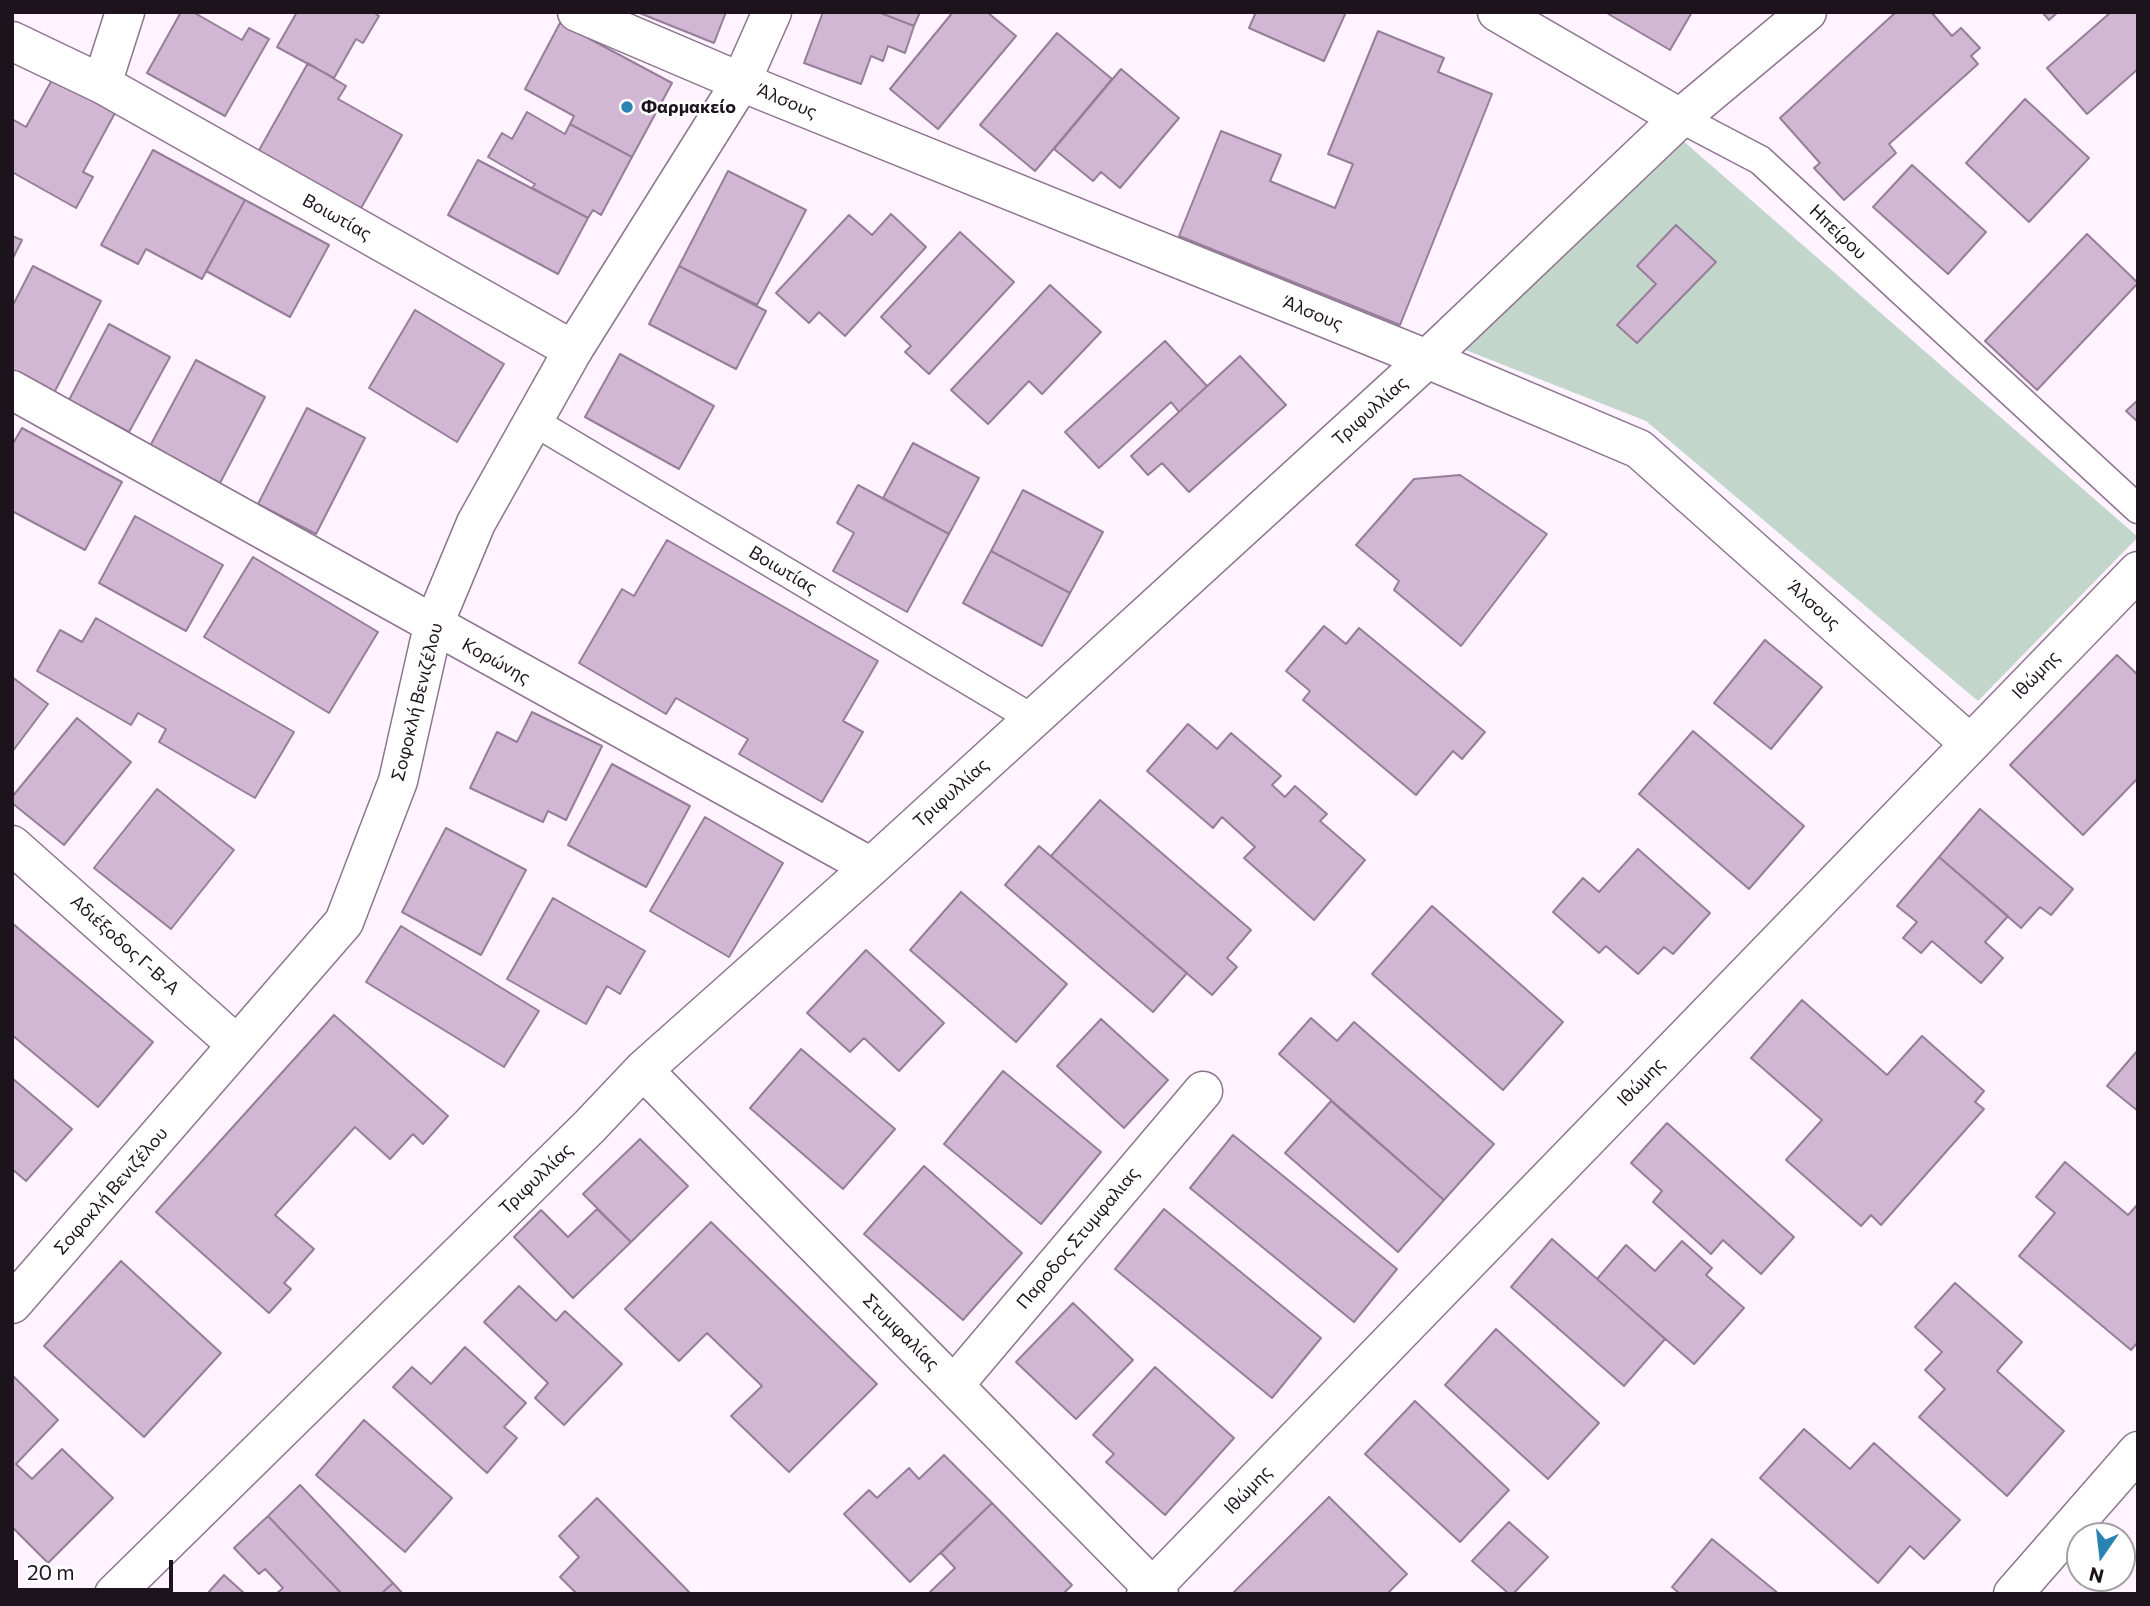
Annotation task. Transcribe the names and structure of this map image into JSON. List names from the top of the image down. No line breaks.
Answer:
{"streets":{"street":["Άλσους","Βοιωτίας","Ηπείρου","Τριφυλλίας","Κορώνης","Ιθώμης","Σοφοκλή Βενιζέλου","Αδιέξοδος Γ-Β-Α","Παροδος Στυμφαλιας","Στυμφαλίας"]},"crossings":[["Άλσους","Τριφυλλίας"],["Άλσους","Ιθώμης"],["Άλσους","Σοφοκλή Βενιζέλου"],["Βοιωτίας","Τριφυλλίας"],["Βοιωτίας","Σοφοκλή Βενιζέλου"],["Ηπείρου","Τριφυλλίας"],["Τριφυλλίας","Κορώνης"],["Τριφυλλίας","Στυμφαλίας"],["Κορώνης","Σοφοκλή Βενιζέλου"],["Ιθώμης","Στυμφαλίας"],["Σοφοκλή Βενιζέλου","Αδιέξοδος Γ-Β-Α"],["Παροδος Στυμφαλιας","Στυμφαλίας"]],"places":["Φαρμακείο"],"scale_bar":"20 m","north":"bottom"}
